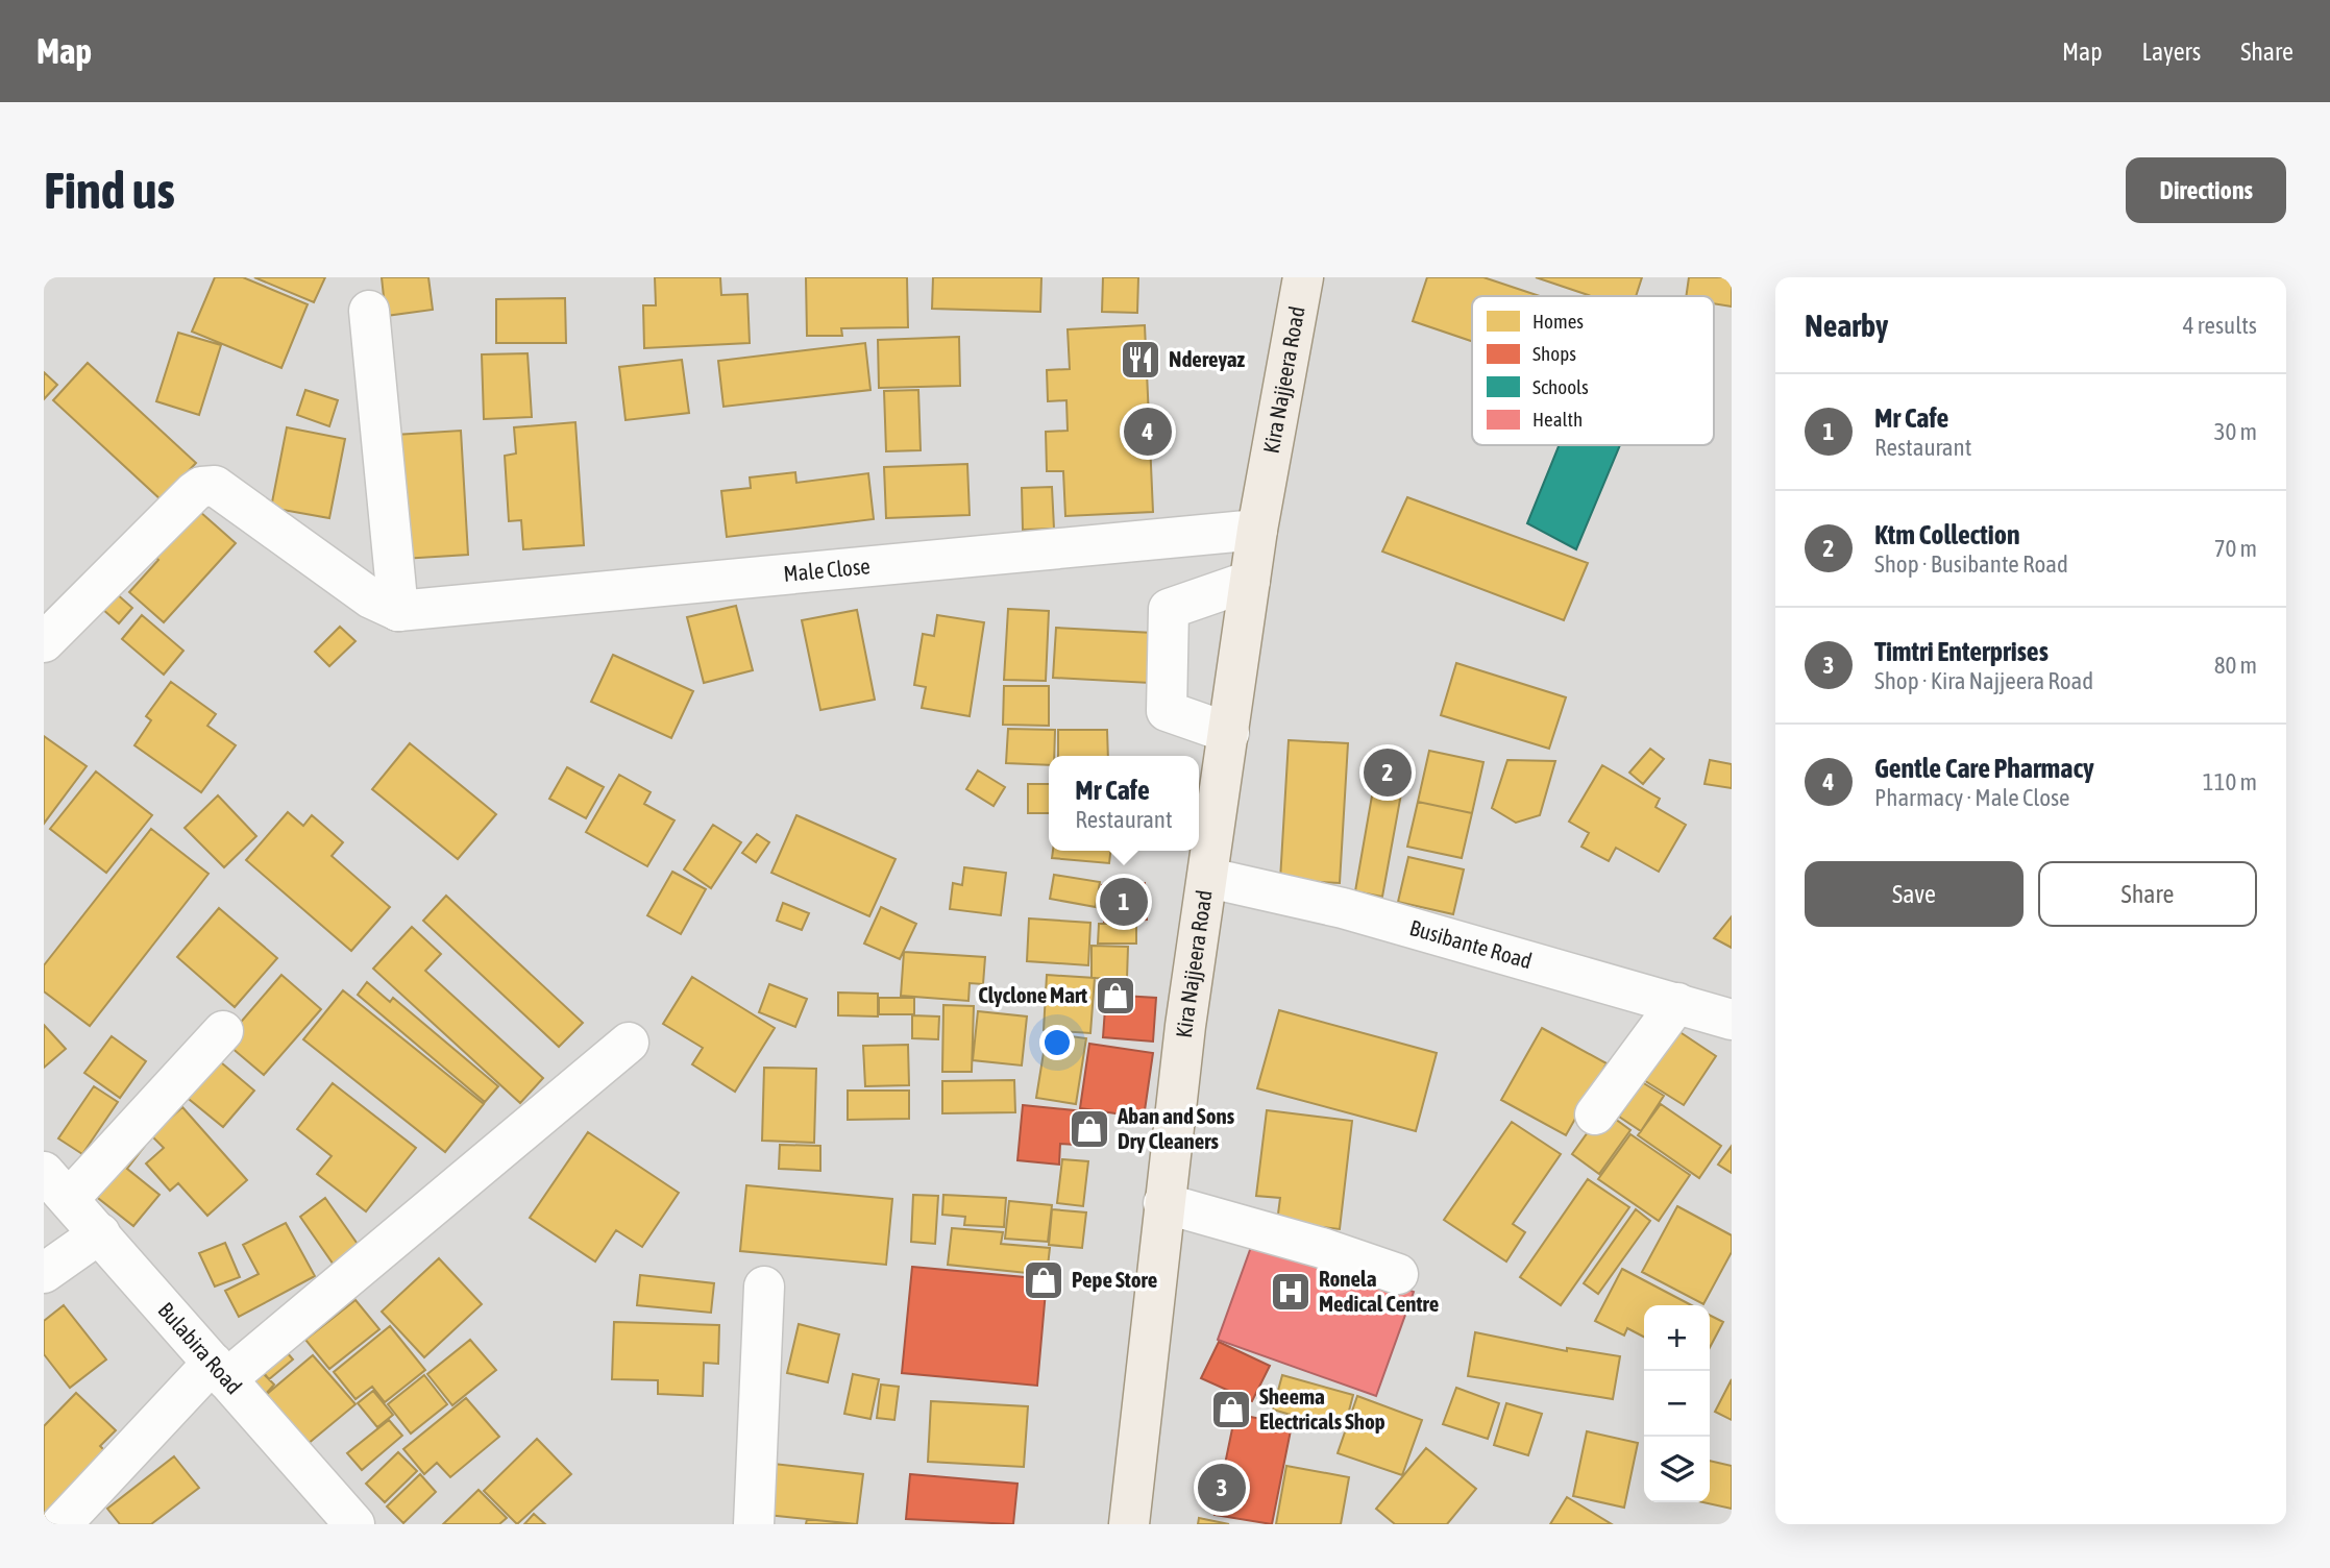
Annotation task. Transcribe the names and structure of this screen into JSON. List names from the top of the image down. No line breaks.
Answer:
{"streets":{"main road":["Kira Najjeera Road"],"street":["Male Close","Busibante Road","Bulabira Road"]},"crossings":[["Kira Najjeera Road","Male Close"],["Kira Najjeera Road","Busibante Road"]],"places":{"restaurant":["Ndereyaz"],"shop":["Clyclone Mart","Aban and Sons Dry Cleaners","Pepe Store","Sheema Electricals Shop"],"hospital":["Ronela Medical Centre"]},"legend":["Homes","Shops","Schools","Health"],"page":{"header":"Map","nav":["Map","Layers","Share"],"buttons":["Directions",["Save","Share"]],"title":"Find us","heading":["Nearby","4 results"],"list":[{"mark":"1","name":"Mr Cafe","note":"Restaurant","value":"30 m"},{"mark":"2","name":"Ktm Collection","note":"Shop · Busibante Road","value":"70 m"},{"mark":"3","name":"Timtri Enterprises","note":"Shop · Kira Najjeera Road","value":"80 m"},{"mark":"4","name":"Gentle Care Pharmacy","note":"Pharmacy · Male Close","value":"110 m"}],"pins":["4","2","1","3"],"popup":["Mr Cafe","Restaurant"],"map_buttons":["+","−"]}}
